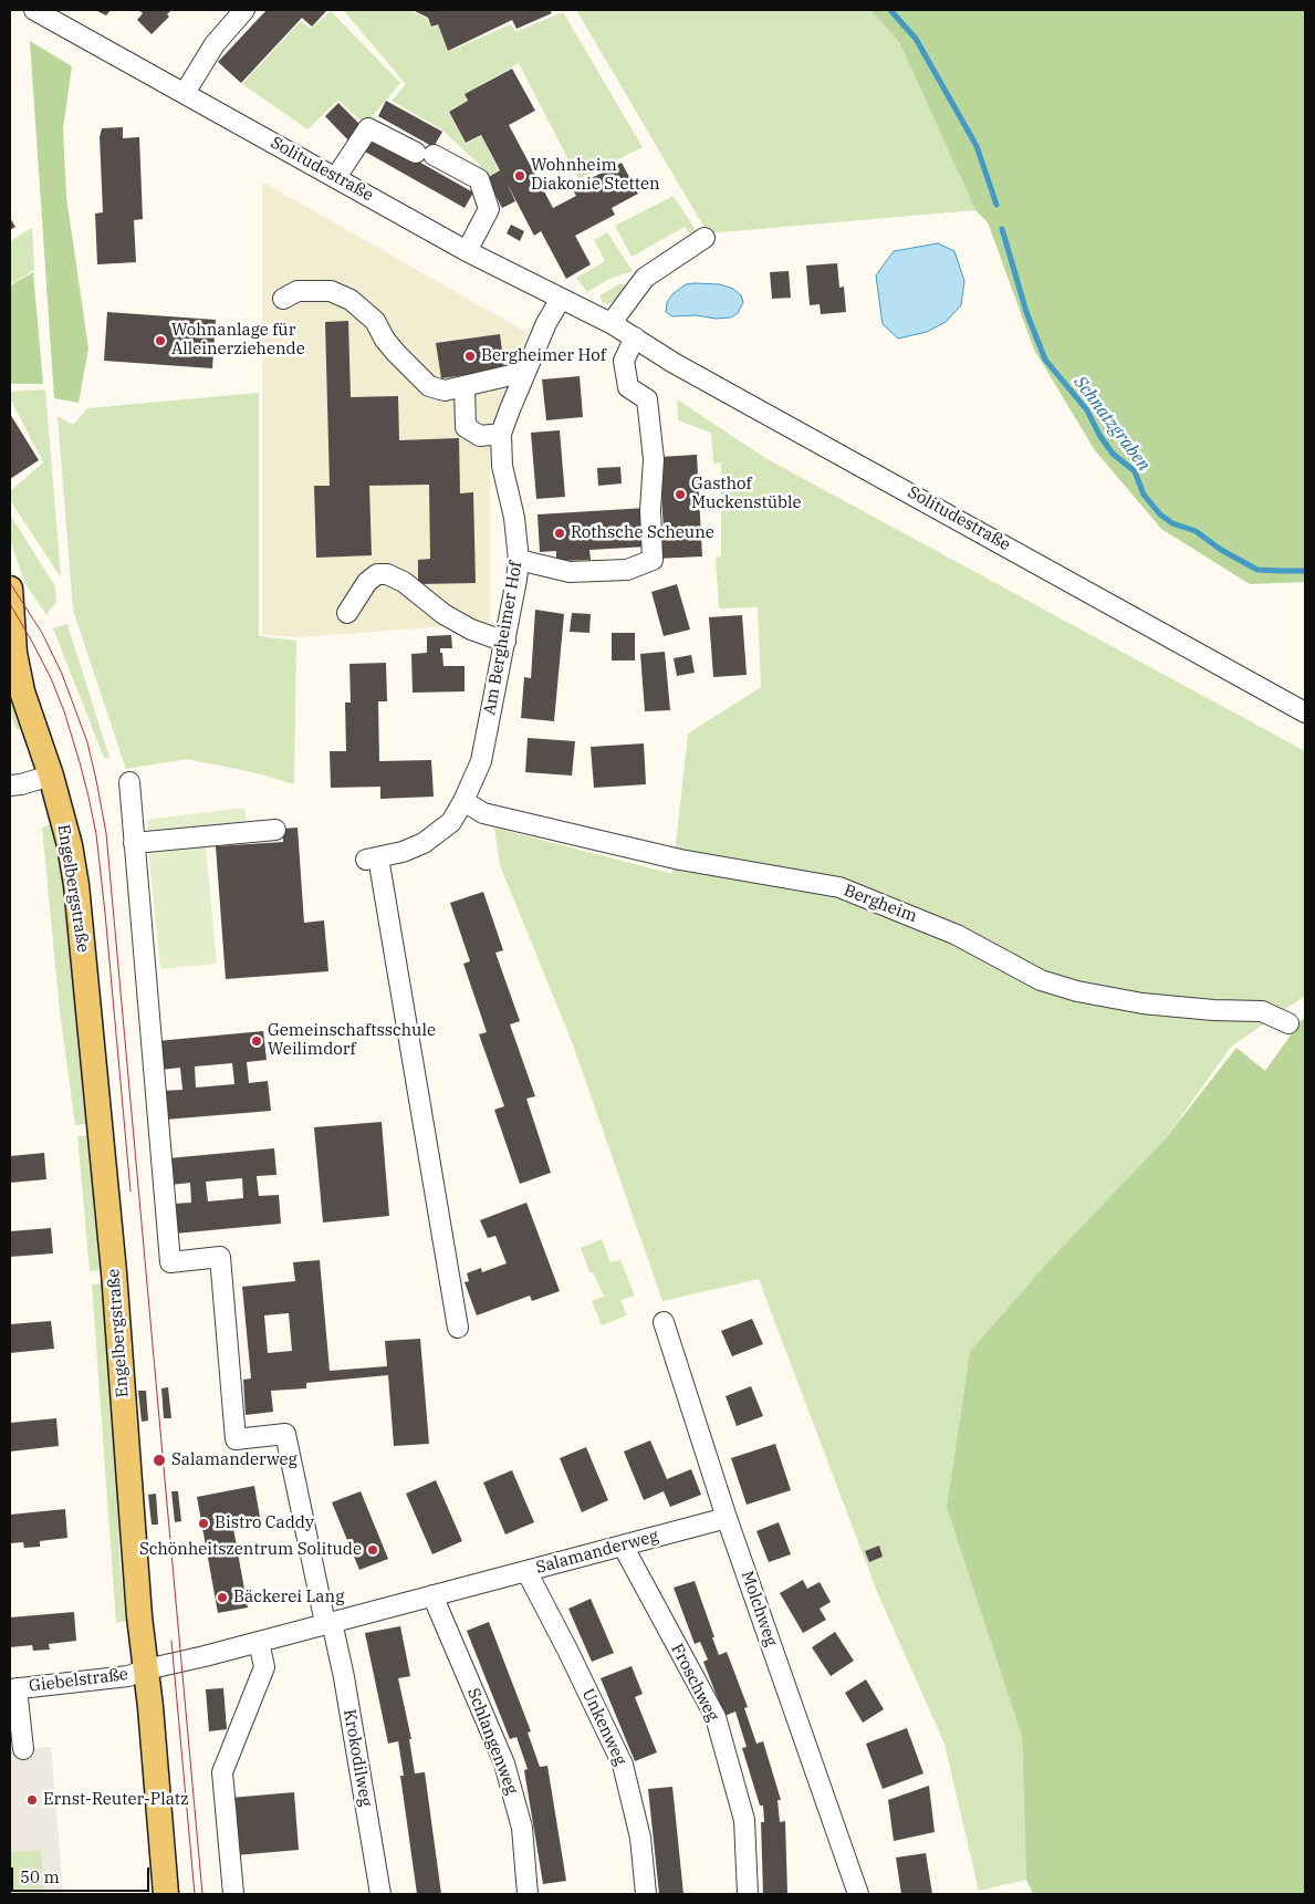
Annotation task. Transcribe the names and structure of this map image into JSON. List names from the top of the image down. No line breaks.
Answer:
{"streets":{"main road":["Engelbergstraße"],"street":["Solitudestraße","Am Bergheimer Hof","Bergheim","Salamanderweg","Molchweg","Giebelstraße","Froschweg","Unkenweg","Schlangenweg","Krokodilweg"]},"crossings":[["Solitudestraße","Am Bergheimer Hof"],["Am Bergheimer Hof","Bergheim"],["Engelbergstraße","Salamanderweg"],["Engelbergstraße","Giebelstraße"],["Salamanderweg","Molchweg"],["Salamanderweg","Giebelstraße"],["Salamanderweg","Froschweg"],["Salamanderweg","Unkenweg"],["Salamanderweg","Schlangenweg"],["Salamanderweg","Krokodilweg"]],"water":["Schnatzgraben"],"places":["Wohnheim Diakonie Stetten","Wohnanlage für Alleinerziehende","Bergheimer Hof","Gasthof Muckenstüble","Rothsche Scheune","Gemeinschaftsschule Weilimdorf","Salamanderweg","Bistro Caddy","Schönheitszentrum Solitude","Bäckerei Lang","Ernst-Reuter-Platz"],"scale_bar":"50 m"}
